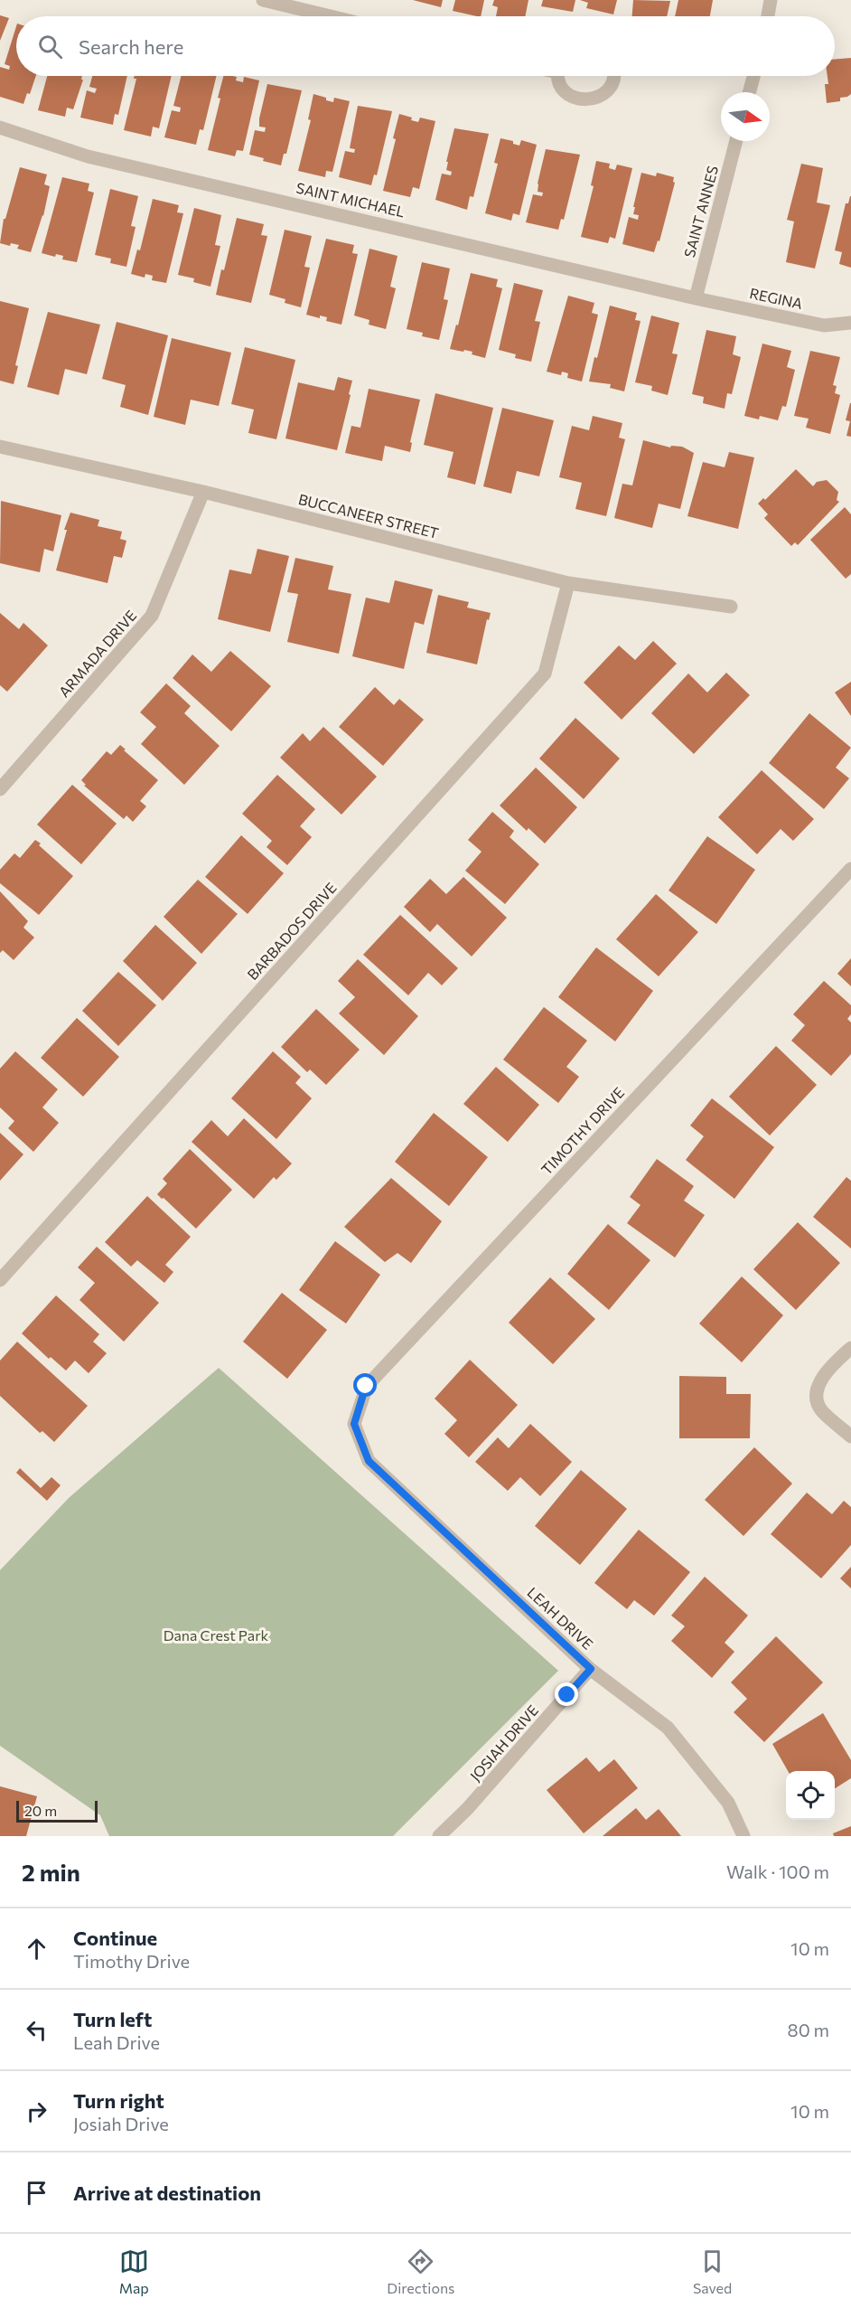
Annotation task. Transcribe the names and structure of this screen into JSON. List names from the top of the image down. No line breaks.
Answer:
{"streets":{"street":["SAINT MICHAEL","SAINT ANNES","REGINA","BUCCANEER STREET","ARMADA DRIVE","BARBADOS DRIVE","TIMOTHY DRIVE","LEAH DRIVE","JOSIAH DRIVE"]},"crossings":[["SAINT MICHAEL","SAINT ANNES"],["SAINT MICHAEL","REGINA"],["SAINT ANNES","REGINA"],["BUCCANEER STREET","ARMADA DRIVE"],["BUCCANEER STREET","BARBADOS DRIVE"],["TIMOTHY DRIVE","LEAH DRIVE"],["LEAH DRIVE","JOSIAH DRIVE"]],"parks":["Dana Crest Park"],"scale_bar":"20 m","north":"right","page":{"search":"Search here","scale":"20 m","heading":["2 min","Walk · 100 m"],"list":[["Continue","Timothy Drive","10 m"],["Turn left","Leah Drive","80 m"],["Turn right","Josiah Drive","10 m"],"Arrive at destination"],"nav":["Map","Directions","Saved"]}}
